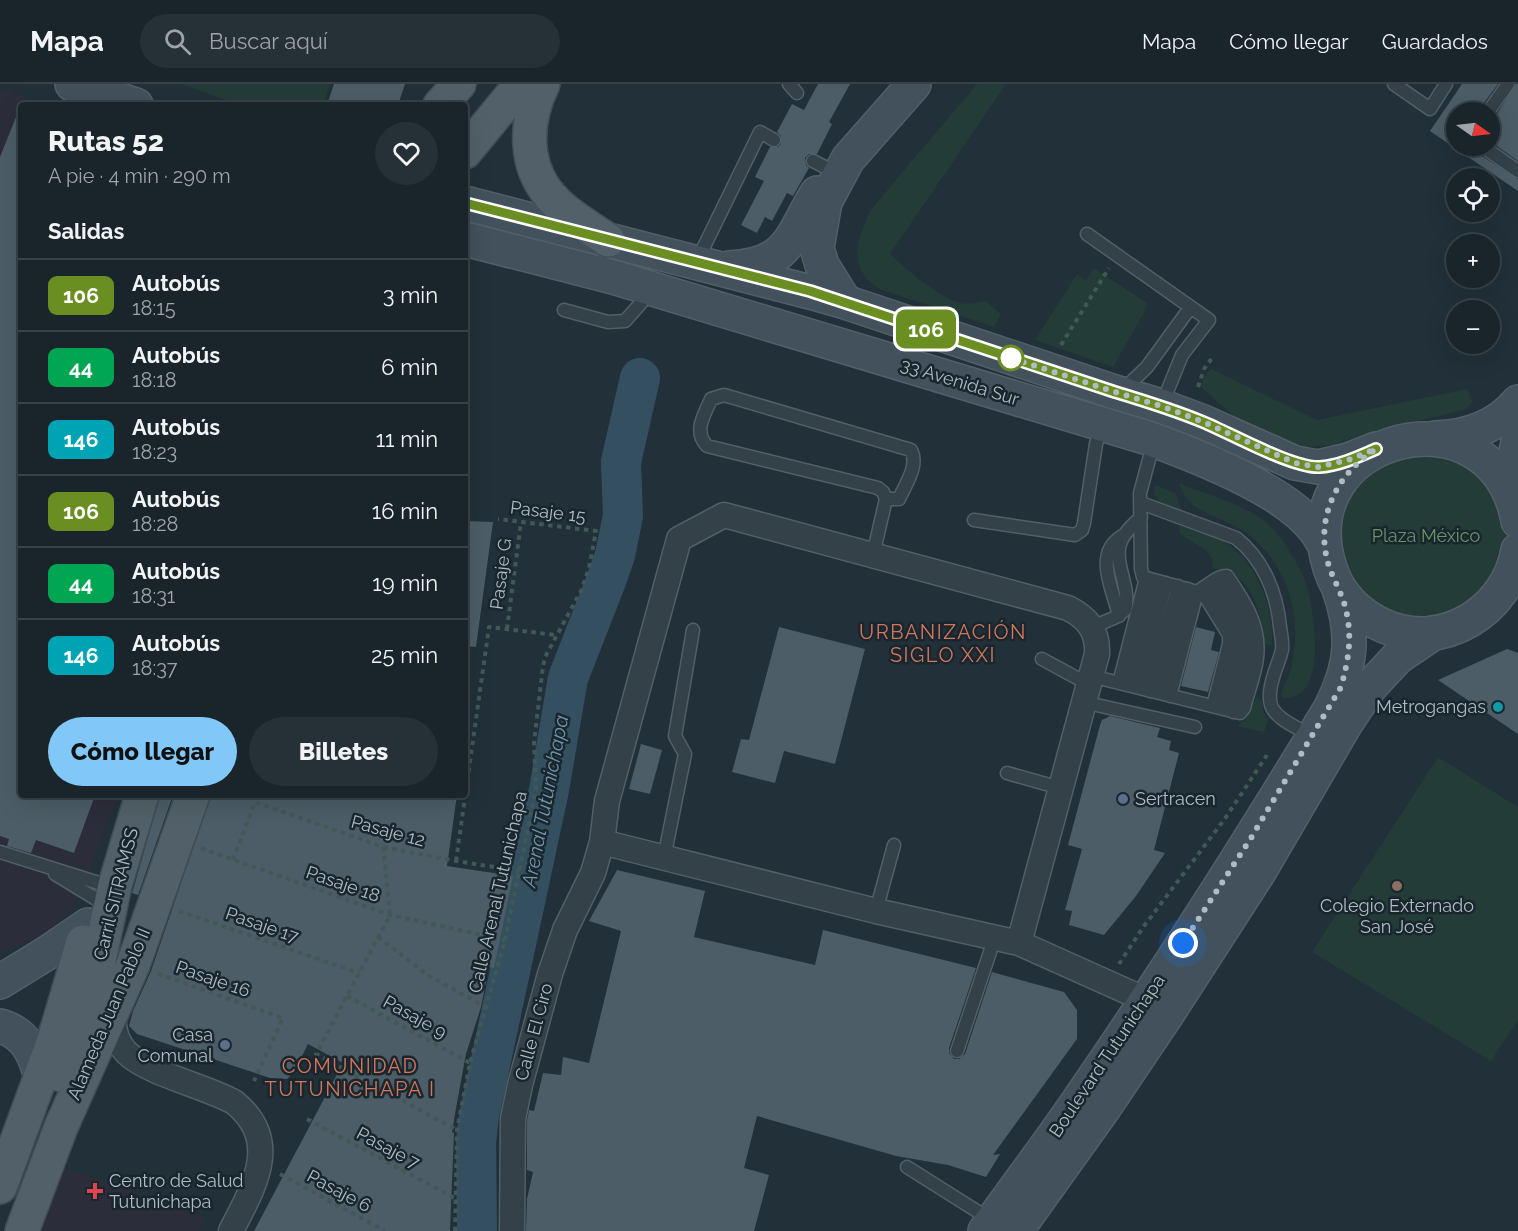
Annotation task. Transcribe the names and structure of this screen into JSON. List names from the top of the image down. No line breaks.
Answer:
{"streets":{"main road":["Carril SITRAMSS","Alameda Juan Pablo II"],"street":["33 Avenida Sur","Calle El Ciro","Boulevard Tutunichapa"],"path":["Pasaje 15","Pasaje G","Pasaje 12","Pasaje 18","Calle Arenal Tutunichapa","Pasaje 17","Pasaje 16","Pasaje 9","Pasaje 7","Pasaje 6"]},"crossings":[["Pasaje 15","Pasaje G"],["Pasaje 15","Calle Arenal Tutunichapa"],["Pasaje 12","Pasaje 18"],["Pasaje 12","Calle Arenal Tutunichapa"],["Pasaje 18","Calle Arenal Tutunichapa"],["Pasaje 18","Alameda Juan Pablo II"],["Calle Arenal Tutunichapa","Pasaje 9"],["Calle Arenal Tutunichapa","Pasaje 7"],["Carril SITRAMSS","Pasaje 16"],["Carril SITRAMSS","Alameda Juan Pablo II"],["Pasaje 17","Alameda Juan Pablo II"],["Pasaje 16","Alameda Juan Pablo II"]],"districts":["URBANIZACIÓN SIGLO XXI","COMUNIDAD TUTUNICHAPA I"],"water":["Arenal Tutunichapa"],"parks":["Plaza México"],"places":{"other":["Metrogangas","Sertracen","Colegio Externado San José","Casa Comunal"],"health":["Centro de Salud Tutunichapa"]},"lines":["bus line 106"],"north":"right","page":{"header":"Mapa","search":"Buscar aquí","nav":["Mapa","Cómo llegar","Guardados"],"on_map":"106","map_buttons":["+","−"],"heading":[["Rutas 52","A pie · 4 min · 290 m"],"Salidas"],"list":[{"mark":"106","name":"Autobús","note":"18:15","value":"3 min"},{"mark":"44","name":"Autobús","note":"18:18","value":"6 min"},{"mark":"146","name":"Autobús","note":"18:23","value":"11 min"},{"mark":"106","name":"Autobús","note":"18:28","value":"16 min"},{"mark":"44","name":"Autobús","note":"18:31","value":"19 min"},{"mark":"146","name":"Autobús","note":"18:37","value":"25 min"}],"buttons":["Cómo llegar","Billetes"]}}
